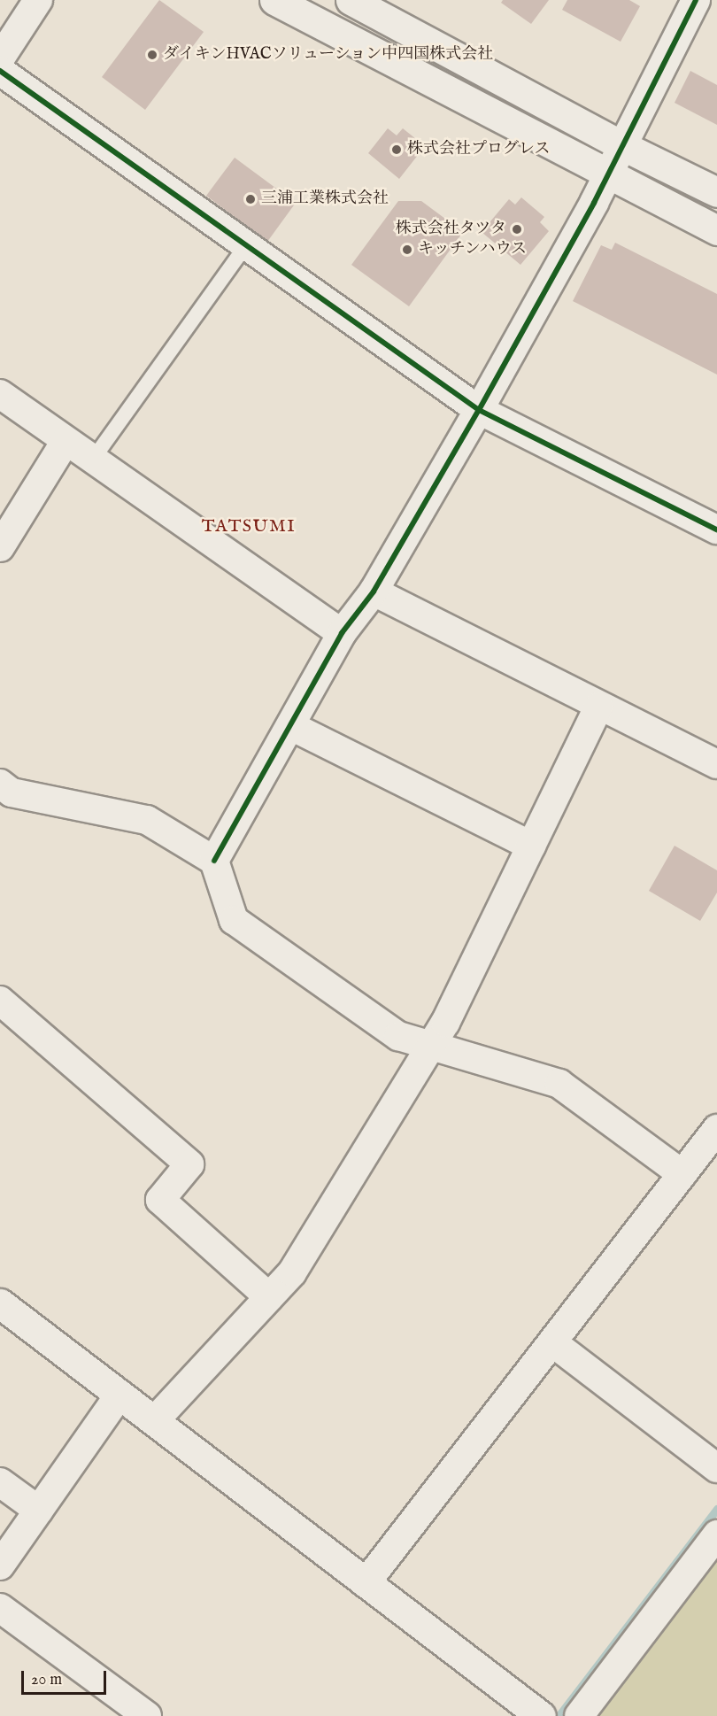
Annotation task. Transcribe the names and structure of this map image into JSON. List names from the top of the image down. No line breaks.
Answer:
{"districts":["TATSUMI"],"places":["ダイキンHVACソリューション中四国株式会社","株式会社プログレス","三浦工業株式会社","株式会社タツタ","キッチンハウス"],"scale_bar":"20 m"}
